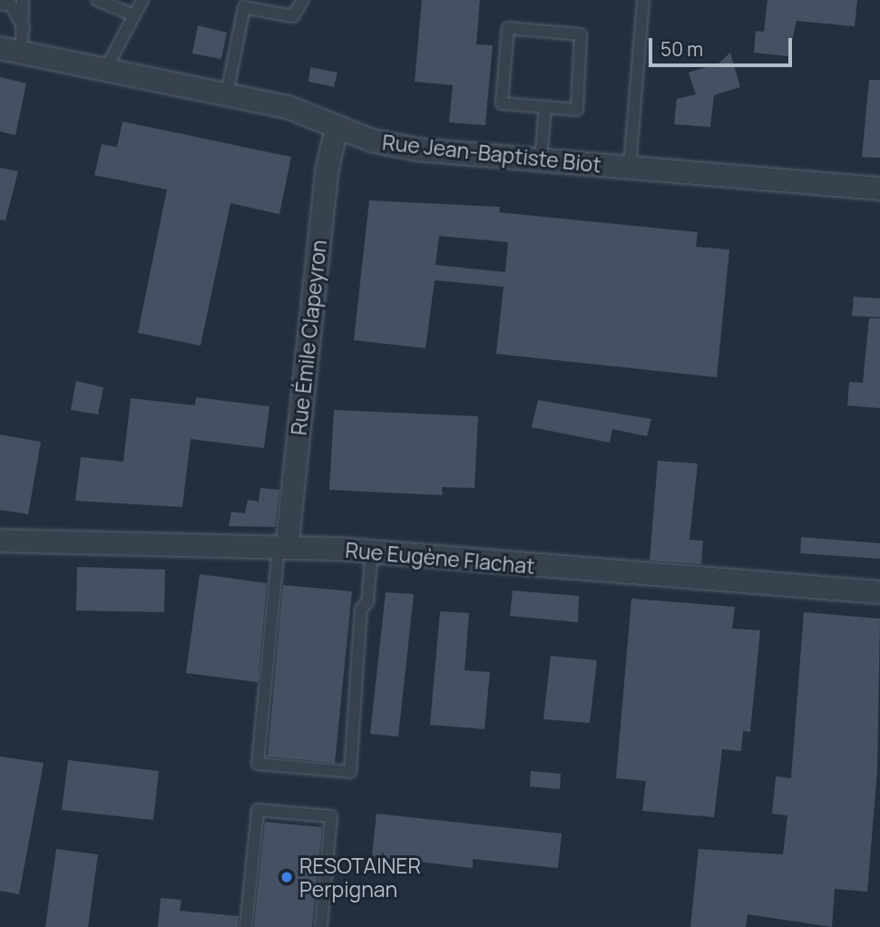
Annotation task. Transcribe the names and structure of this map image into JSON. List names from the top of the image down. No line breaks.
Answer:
{"streets":{"street":["Rue Jean-Baptiste Biot","Rue Émile Clapeyron","Rue Eugène Flachat"]},"crossings":[["Rue Jean-Baptiste Biot","Rue Émile Clapeyron"],["Rue Émile Clapeyron","Rue Eugène Flachat"]],"places":["RESOTAINER Perpignan"],"scale_bar":"50 m"}
